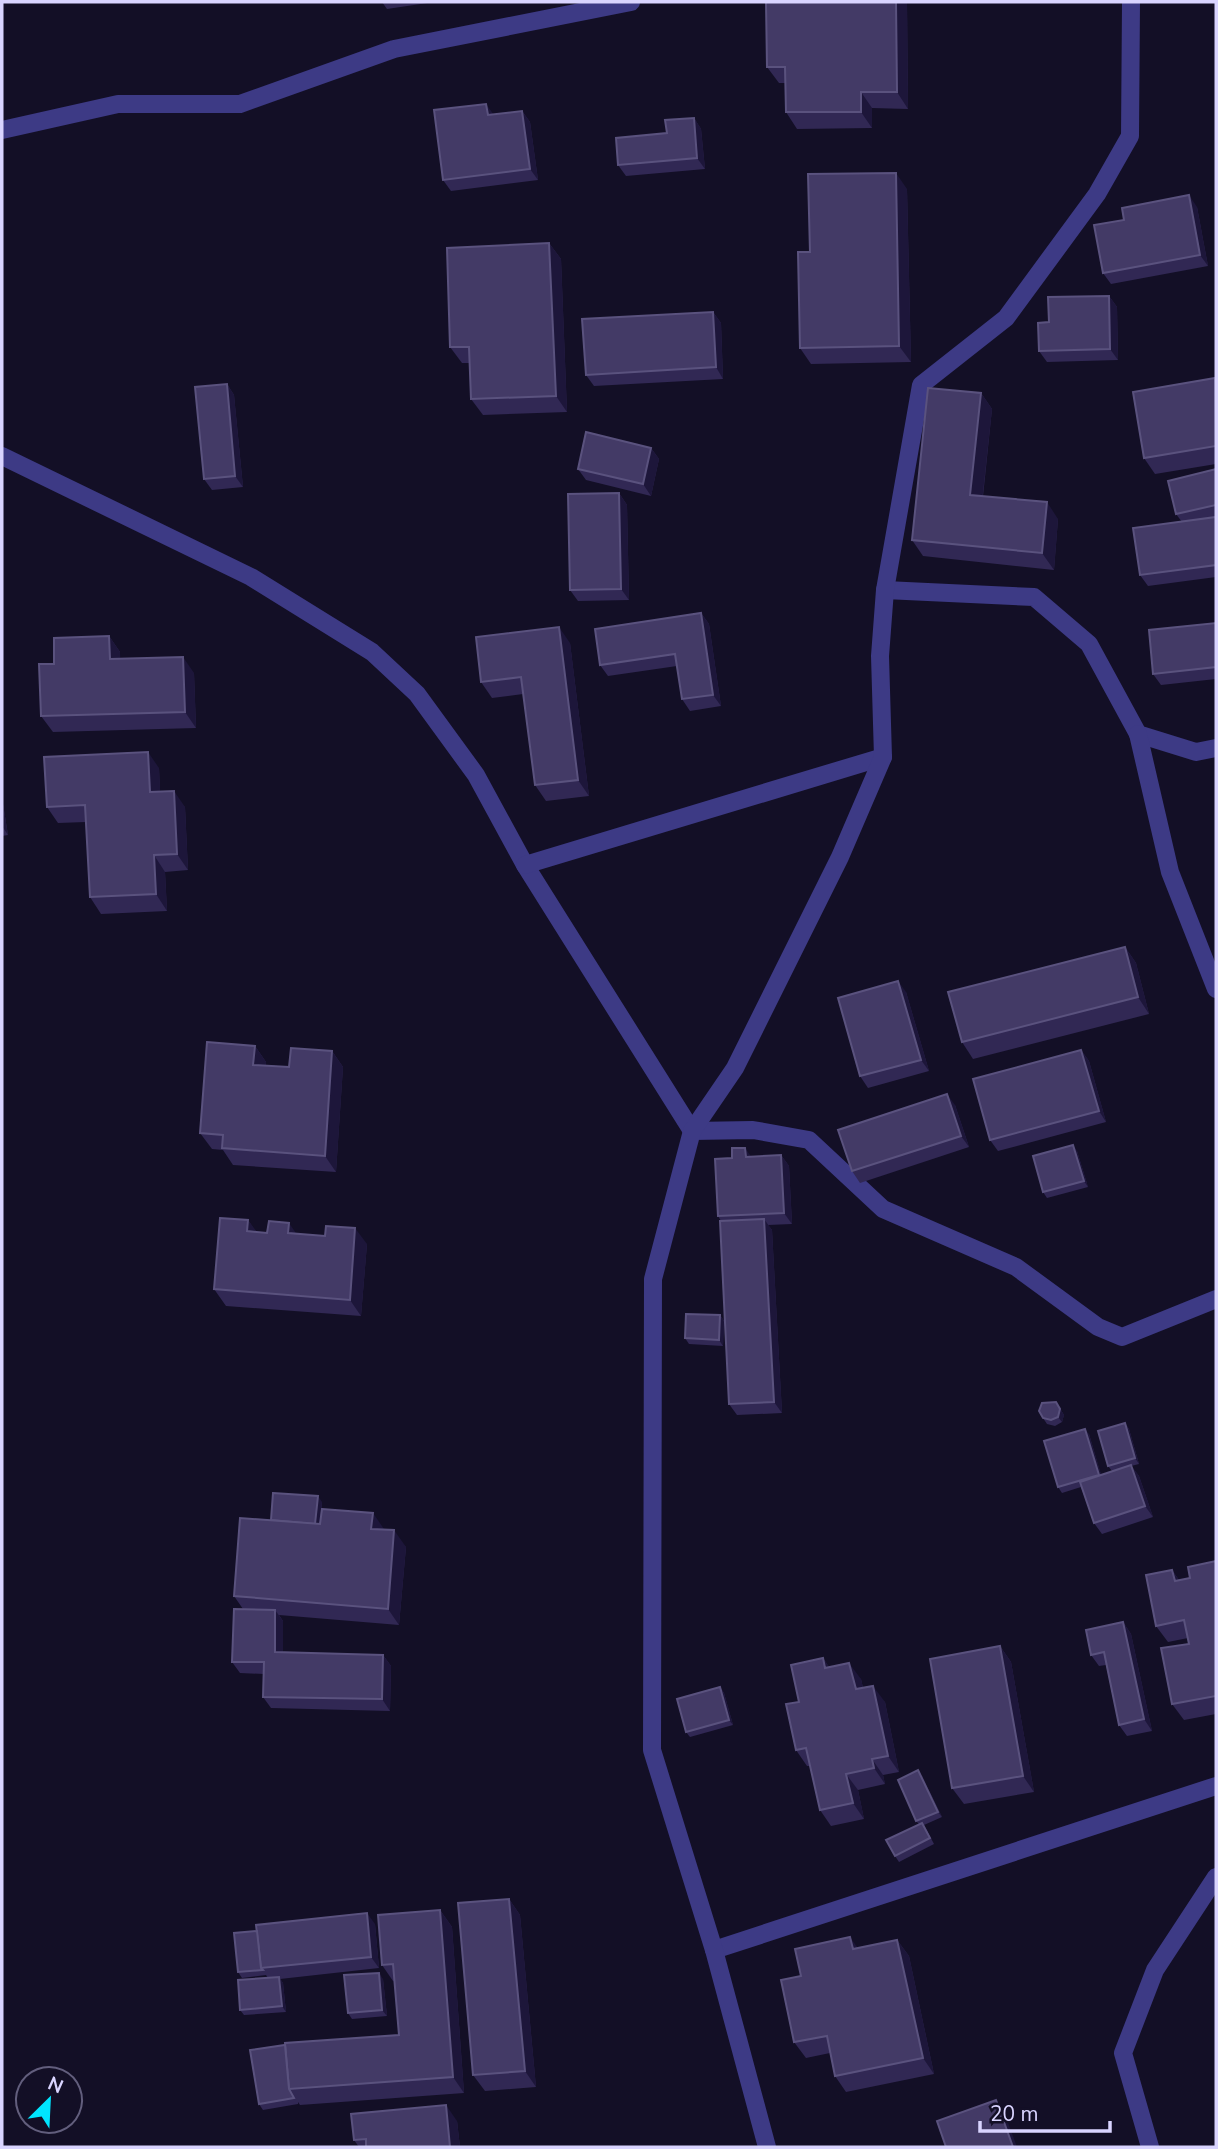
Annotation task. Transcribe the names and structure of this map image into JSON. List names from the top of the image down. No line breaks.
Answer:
{"scale_bar":"20 m","north":"top right"}
